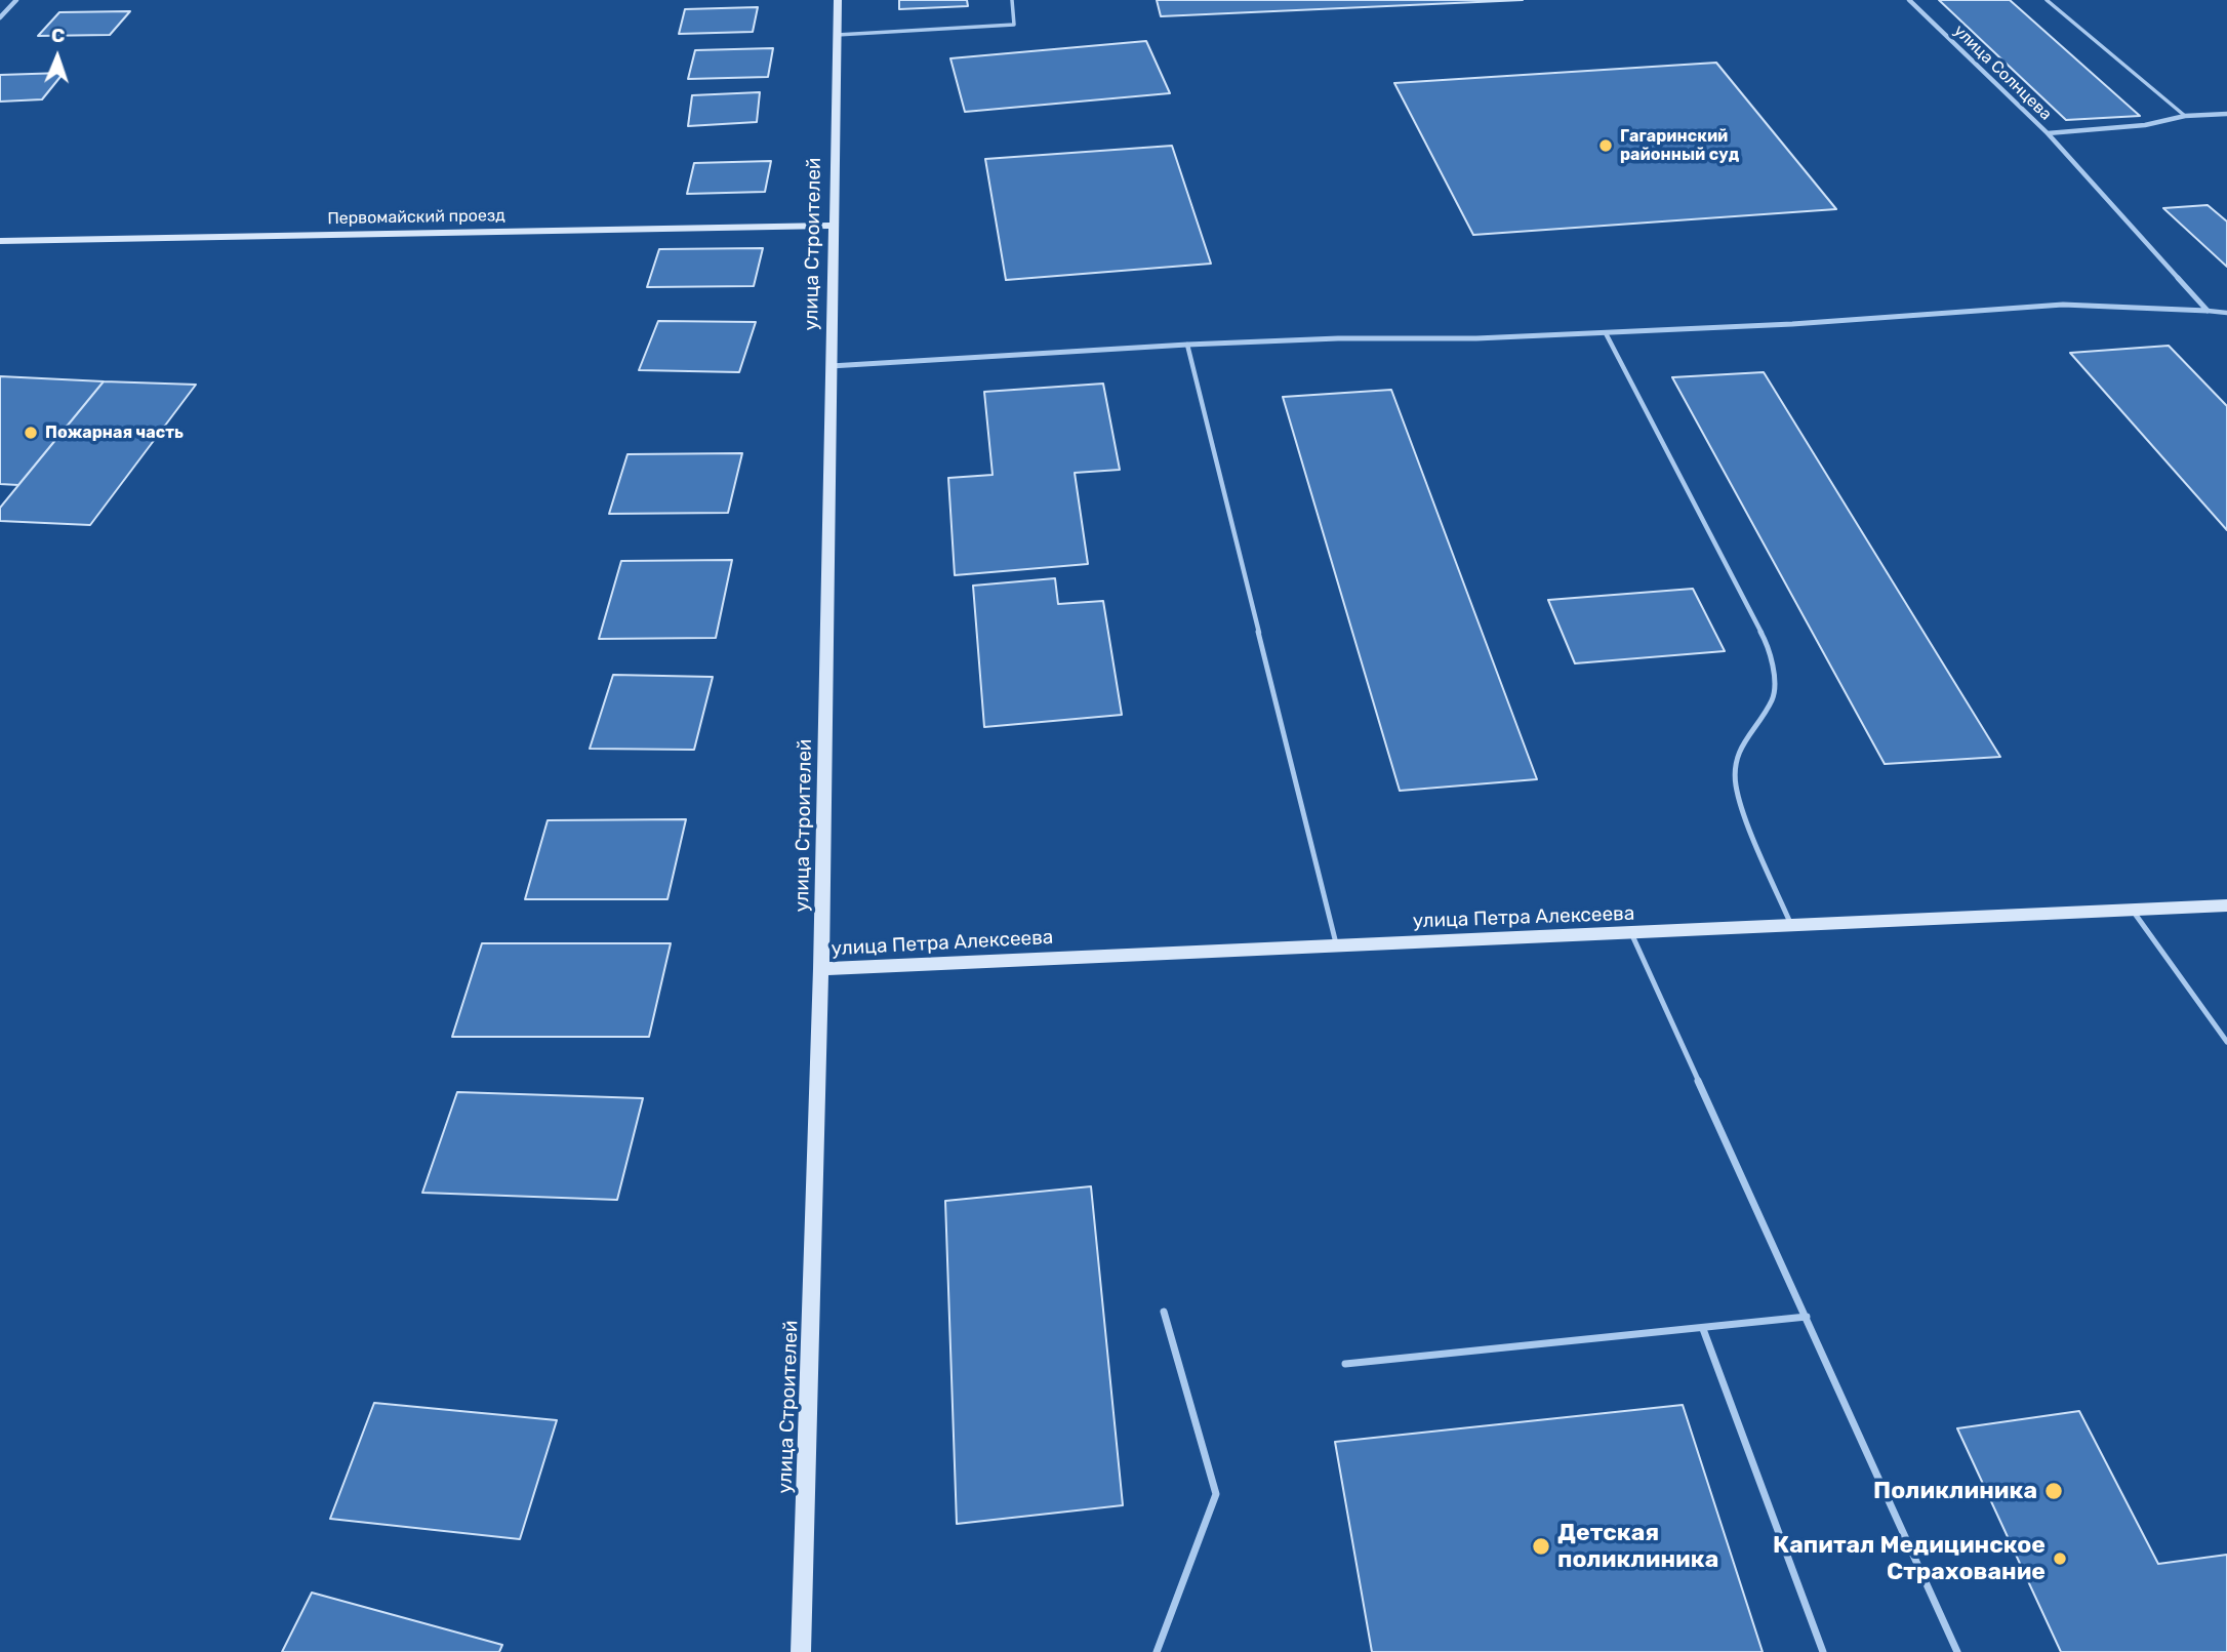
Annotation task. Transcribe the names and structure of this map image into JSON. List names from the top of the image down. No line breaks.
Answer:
{"streets":{"main road":["Первомайский проезд","улица Строителей","улица Петра Алексеева"],"street":["улица Солнцева"]},"crossings":[["Первомайский проезд","улица Строителей"],["улица Строителей","улица Петра Алексеева"]],"places":["Гагаринский районный суд","Пожарная часть","Поликлиника","Детская поликлиника","Капитал Медицинское Страхование"],"north":"top"}
